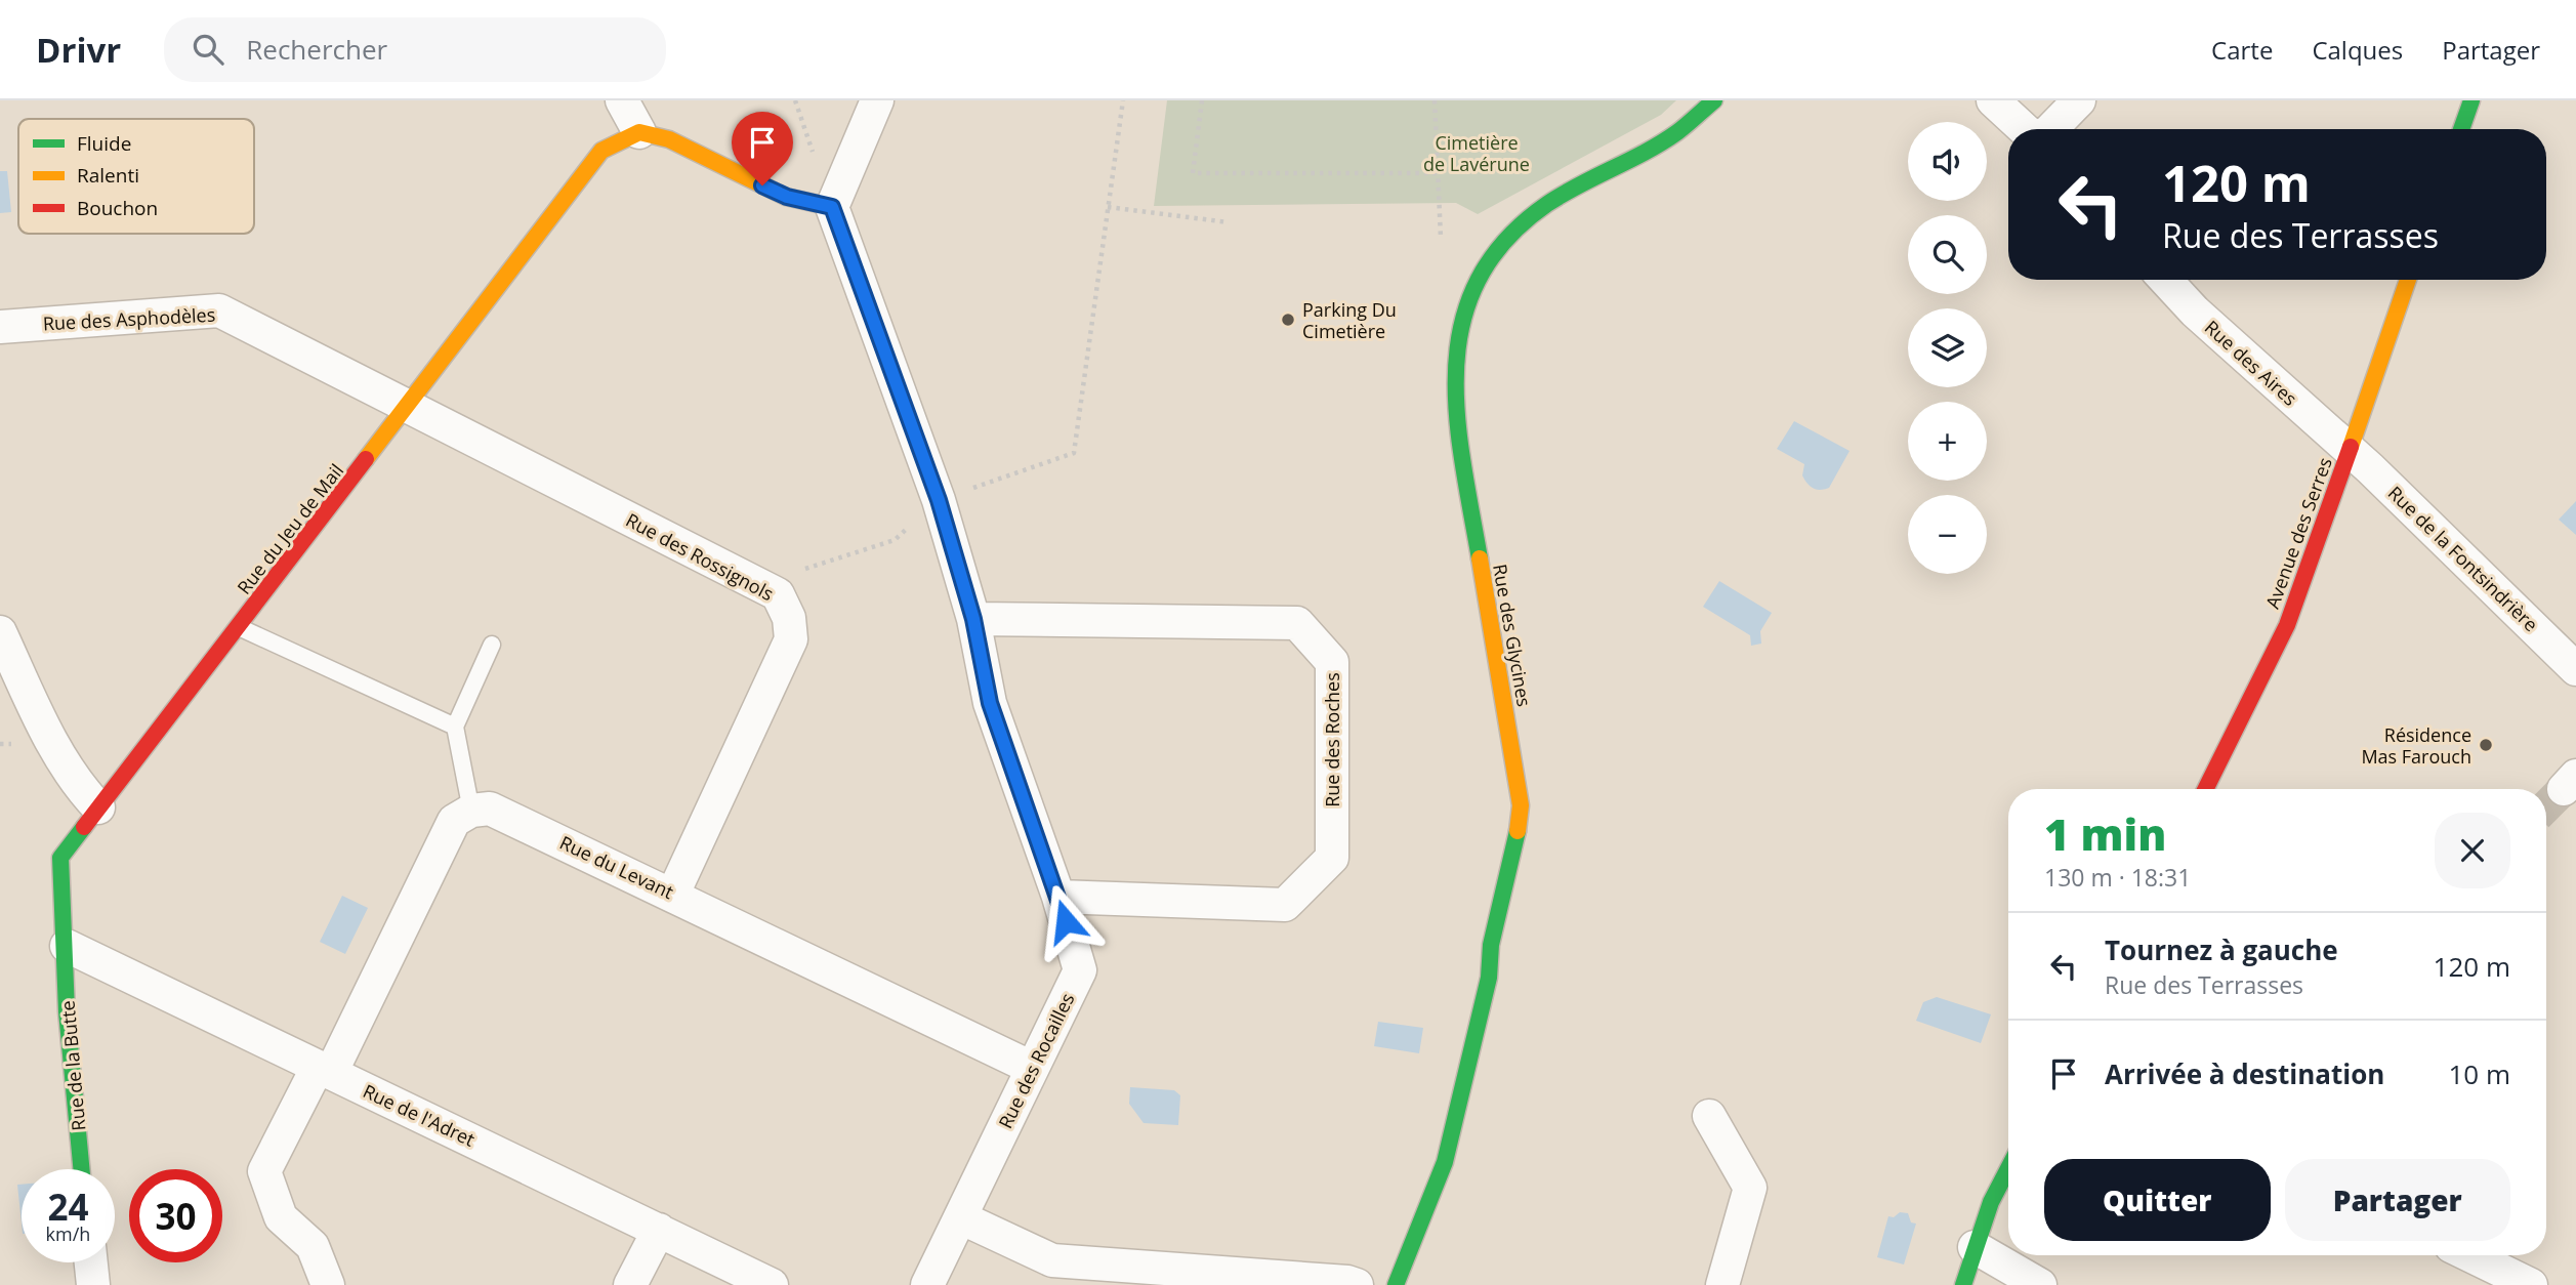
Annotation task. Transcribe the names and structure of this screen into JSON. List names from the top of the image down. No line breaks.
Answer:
{"streets":{"street":["Rue des Asphodèles","Rue des Aires","Rue du Jeu de Mail","Avenue des Serres","Rue des Rossignols","Rue de la Fontsindrière","Rue des Glycines","Rue des Roches","Rue du Levant","Rue des Rocailles","Rue de la Butte","Rue de l'Adret"]},"crossings":[["Rue des Asphodèles","Rue du Jeu de Mail"],["Rue des Asphodèles","Rue des Rossignols"],["Rue des Aires","Avenue des Serres"],["Rue des Aires","Rue de la Fontsindrière"],["Rue du Jeu de Mail","Rue des Rossignols"],["Rue du Jeu de Mail","Rue de la Butte"],["Rue du Jeu de Mail","Rue de l'Adret"],["Avenue des Serres","Rue de la Fontsindrière"],["Rue des Rossignols","Rue du Levant"],["Rue des Roches","Rue des Rocailles"],["Rue du Levant","Rue des Rocailles"],["Rue de la Butte","Rue de l'Adret"]],"parks":["Cimetière de Lavérune"],"places":["Parking Du Cimetière","Résidence Mas Farouch"],"legend":["Fluide","Ralenti","Bouchon"],"page":{"header":"Drivr","search":"Rechercher","nav":["Carte","Calques","Partager"],"map_buttons":["+","−"],"turn":["120 m","Rue des Terrasses"],"heading":["1 min","130 m · 18:31"],"list":[{"name":"Tournez à gauche","note":"Rue des Terrasses","value":"120 m"},{"name":"Arrivée à destination","value":"10 m"}],"buttons":["Quitter","Partager"],"speed":"24 km/h","limit":"30"}}
